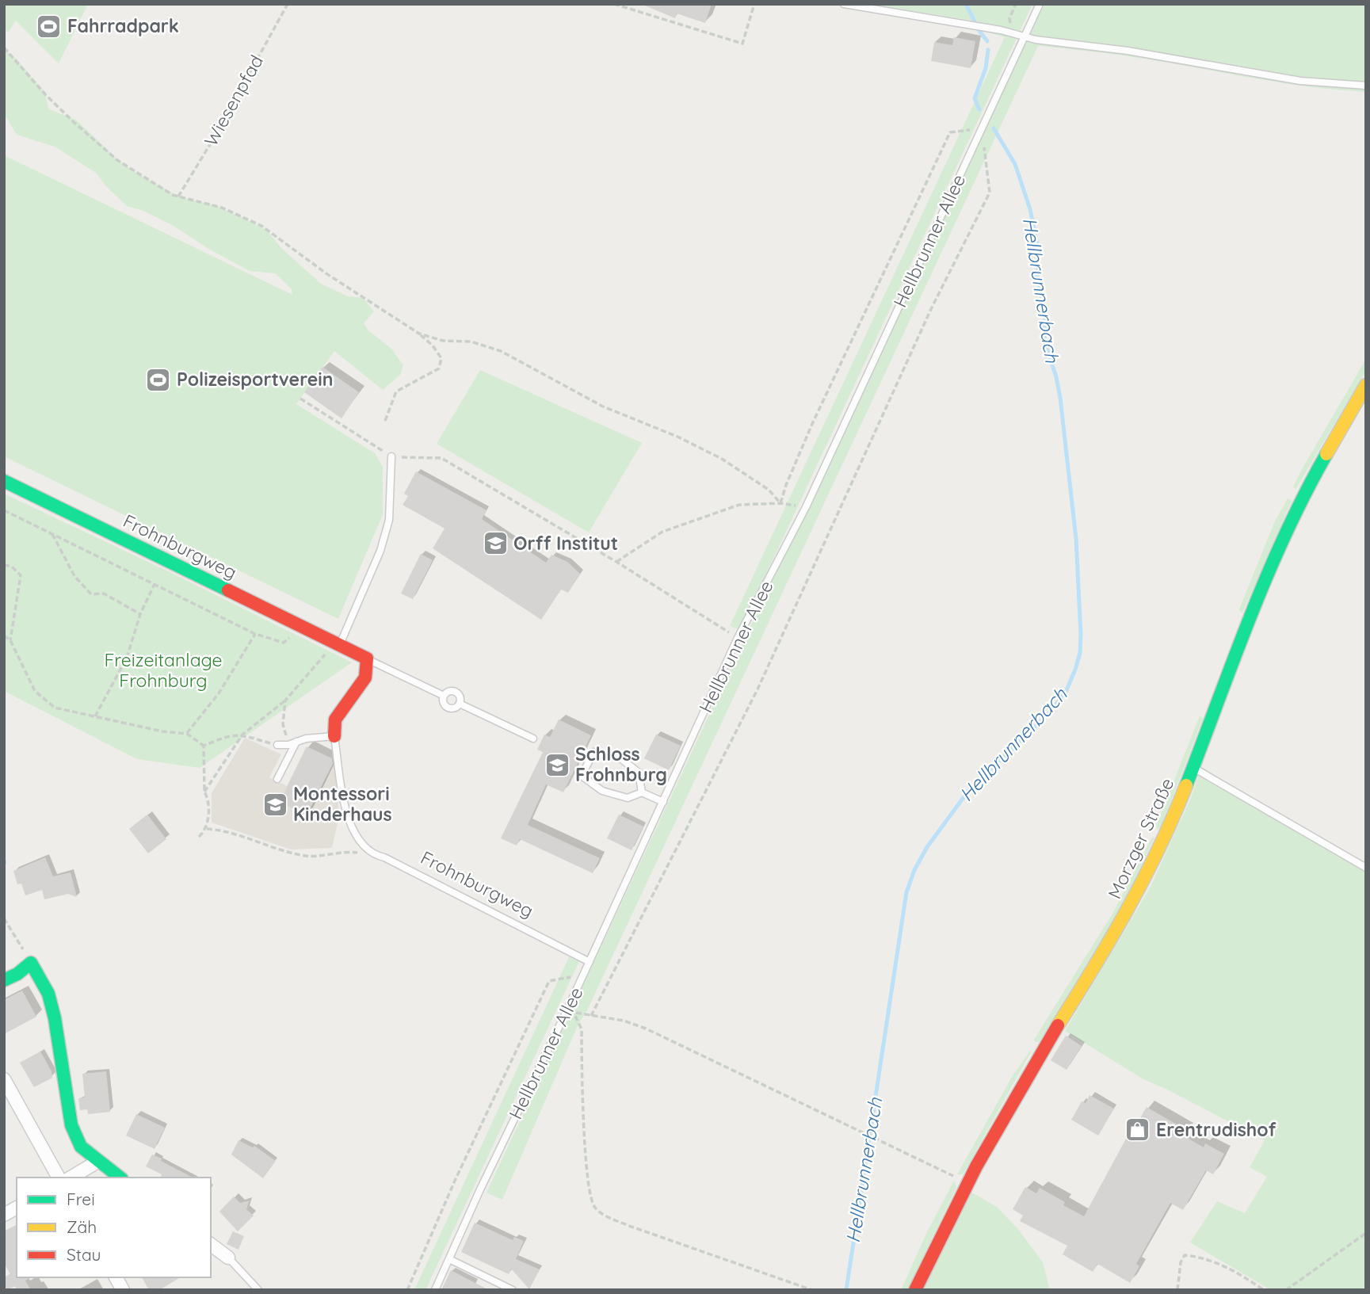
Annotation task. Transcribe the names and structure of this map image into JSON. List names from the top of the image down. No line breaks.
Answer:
{"streets":{"street":["Frohnburgweg","Morzger Straße"],"lane":["Hellbrunner Allee"],"path":["Wiesenpfad"]},"crossings":[["Hellbrunner Allee","Frohnburgweg"]],"water":["Hellbrunnerbach"],"parks":["Freizeitanlage Frohnburg"],"places":{"sports":["Fahrradpark","Polizeisportverein"],"school or university":["Orff Institut","Schloss Frohnburg","Montessori Kinderhaus"],"shop":["Erentrudishof"]},"legend":["Frei","Zäh","Stau"]}
